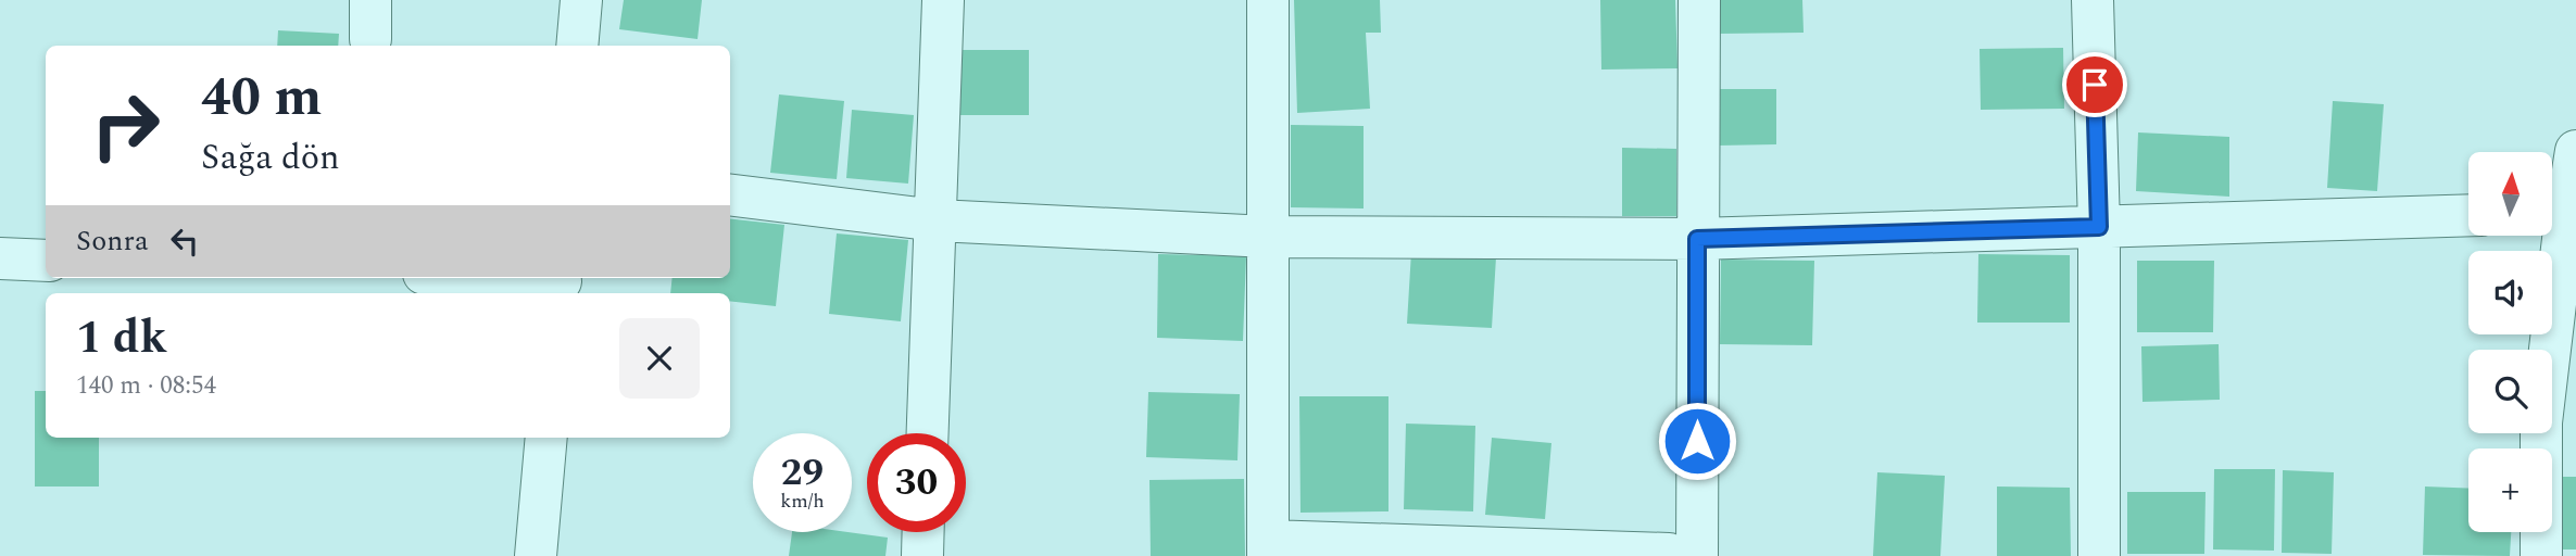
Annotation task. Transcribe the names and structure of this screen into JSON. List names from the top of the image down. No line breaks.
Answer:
{"north":"top","page":{"turn":["40 m","Sağa dön"],"map_buttons":"+","then":"Sonra","heading":["1 dk","140 m · 08:54"],"speed":"29 km/h","limit":"30"}}
